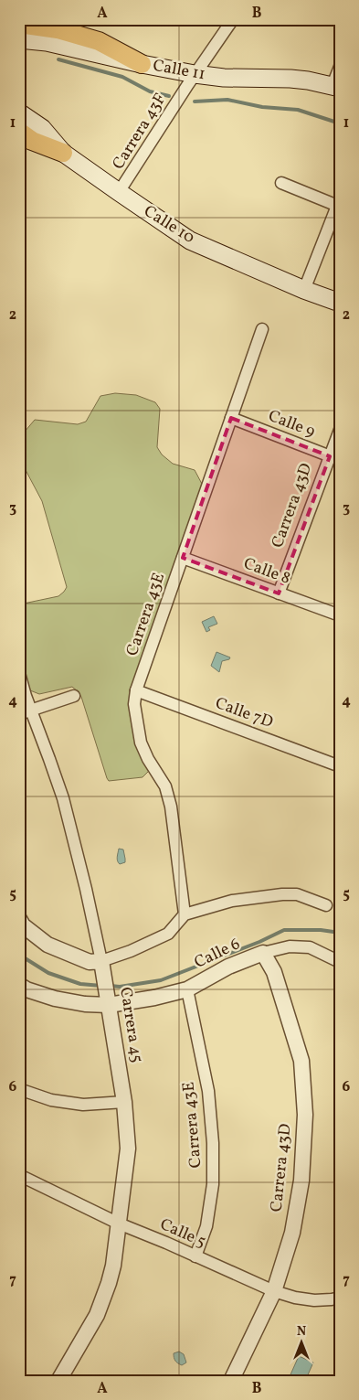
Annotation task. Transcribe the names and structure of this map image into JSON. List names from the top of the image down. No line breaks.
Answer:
{"streets":{"main road":["Calle 11","Calle 10"],"street":["Carrera 43F","Calle 9","Carrera 43D","Calle 8","Carrera 43E","Calle 7D","Calle 6","Carrera 45","Calle 5"]},"crossings":[["Calle 11","Carrera 43F"],["Carrera 43F","Calle 10"],["Calle 9","Carrera 43D"],["Calle 9","Carrera 43E"],["Carrera 43D","Calle 8"],["Carrera 43D","Calle 6"],["Carrera 43D","Calle 5"],["Calle 8","Carrera 43E"],["Carrera 43E","Calle 7D"],["Carrera 43E","Calle 6"],["Carrera 43E","Calle 5"],["Calle 6","Carrera 45"],["Carrera 45","Calle 5"]],"north":"top","grid":{"columns":["A","B"],"rows":["1","2","3","4","5","6","7"]}}
